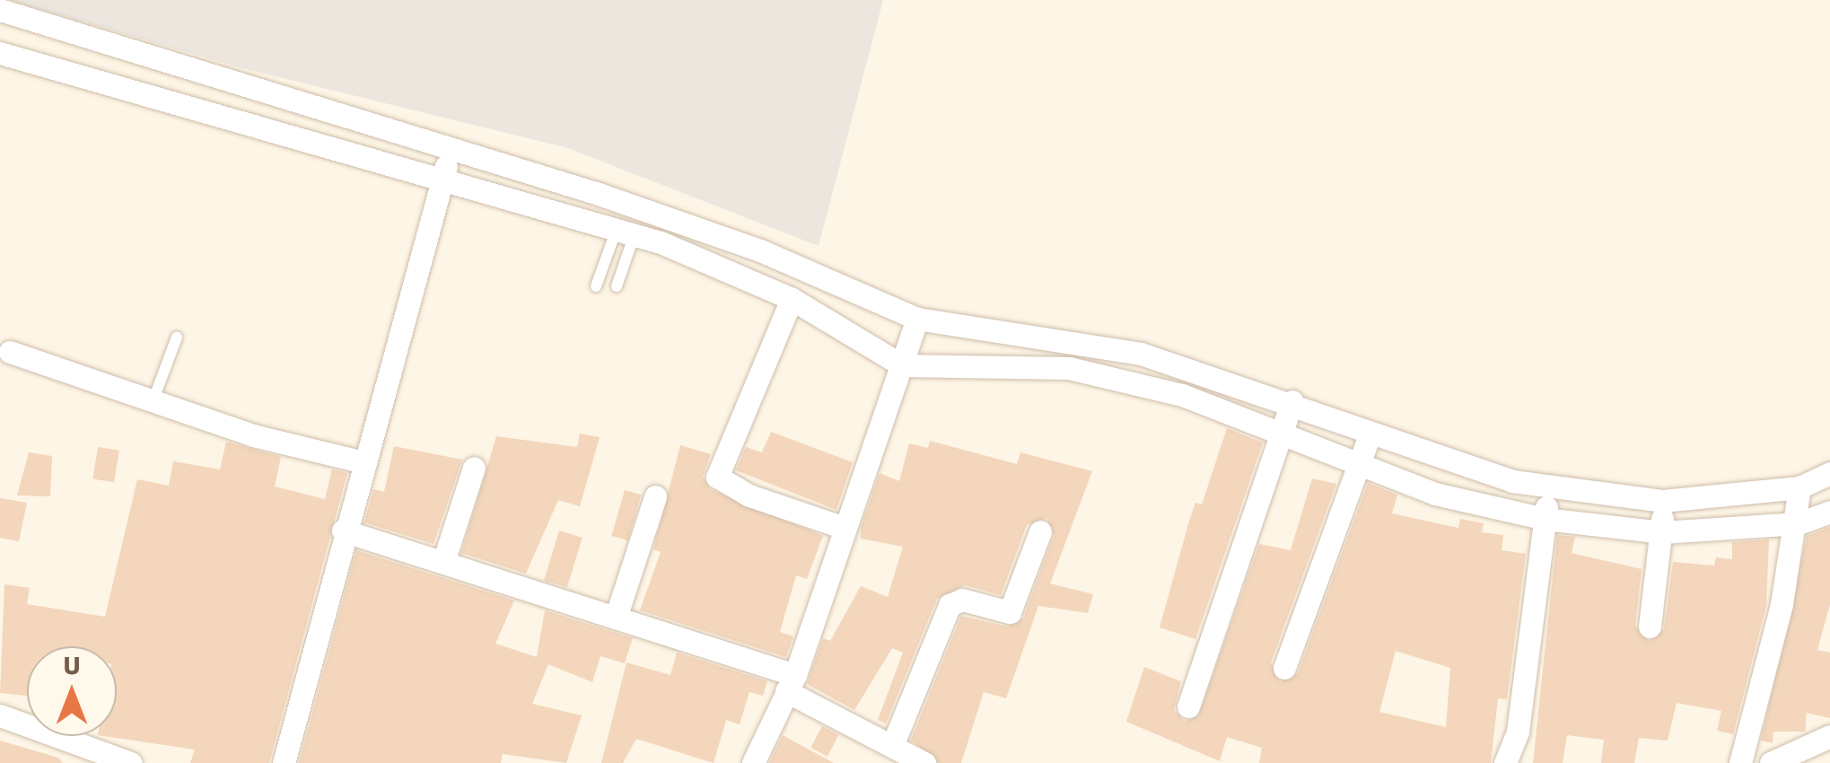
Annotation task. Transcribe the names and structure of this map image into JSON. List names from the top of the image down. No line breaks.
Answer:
{"north":"top"}
